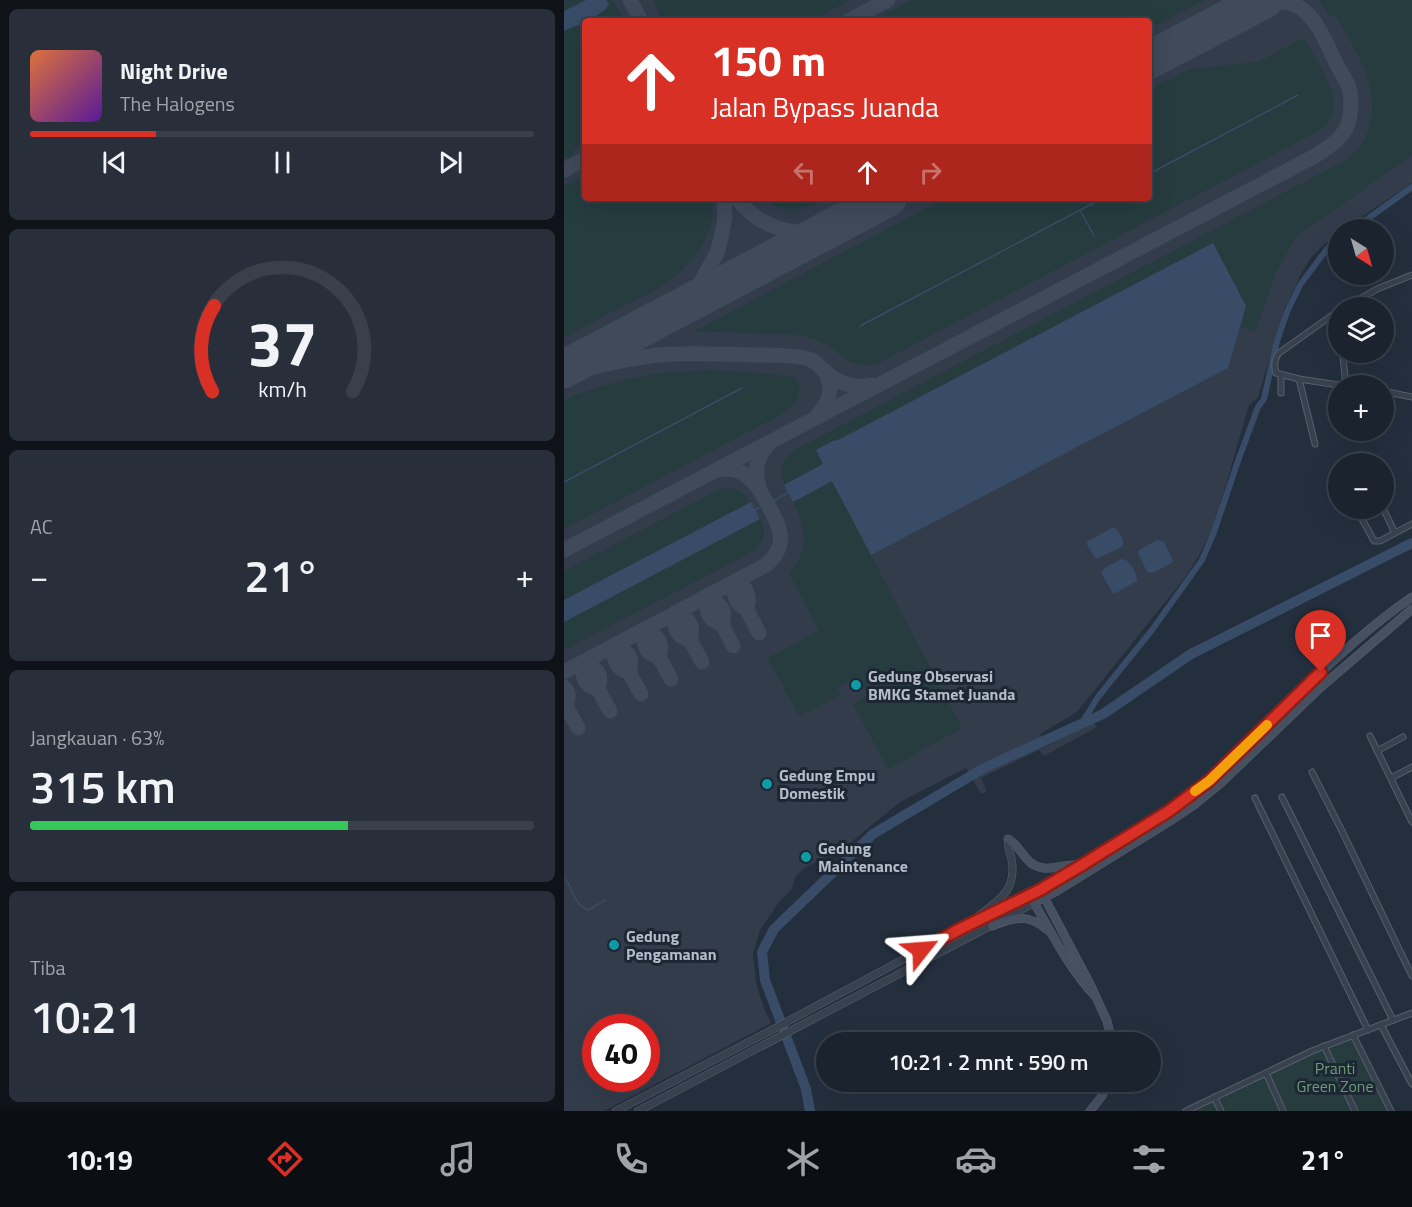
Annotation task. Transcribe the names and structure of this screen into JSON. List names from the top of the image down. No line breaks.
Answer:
{"parks":["Pranti Green Zone"],"places":["Gedung Observasi BMKG Stamet Juanda","Gedung Empu Domestik","Gedung Maintenance","Gedung Pengamanan"],"north":"bottom right","page":{"turn":["150 m","Jalan Bypass Juanda"],"song":["Night Drive","The Halogens"],"map_buttons":["+","−"],"tile":["AC",["Jangkauan · 63%","315 km"],["Tiba","10:21"]],"heat":["−","21°","+"],"limit":"40","trip":"10:21 · 2 mnt · 590 m","tabs":["10:19","21°"],"gauge":["37","km/h"]}}
